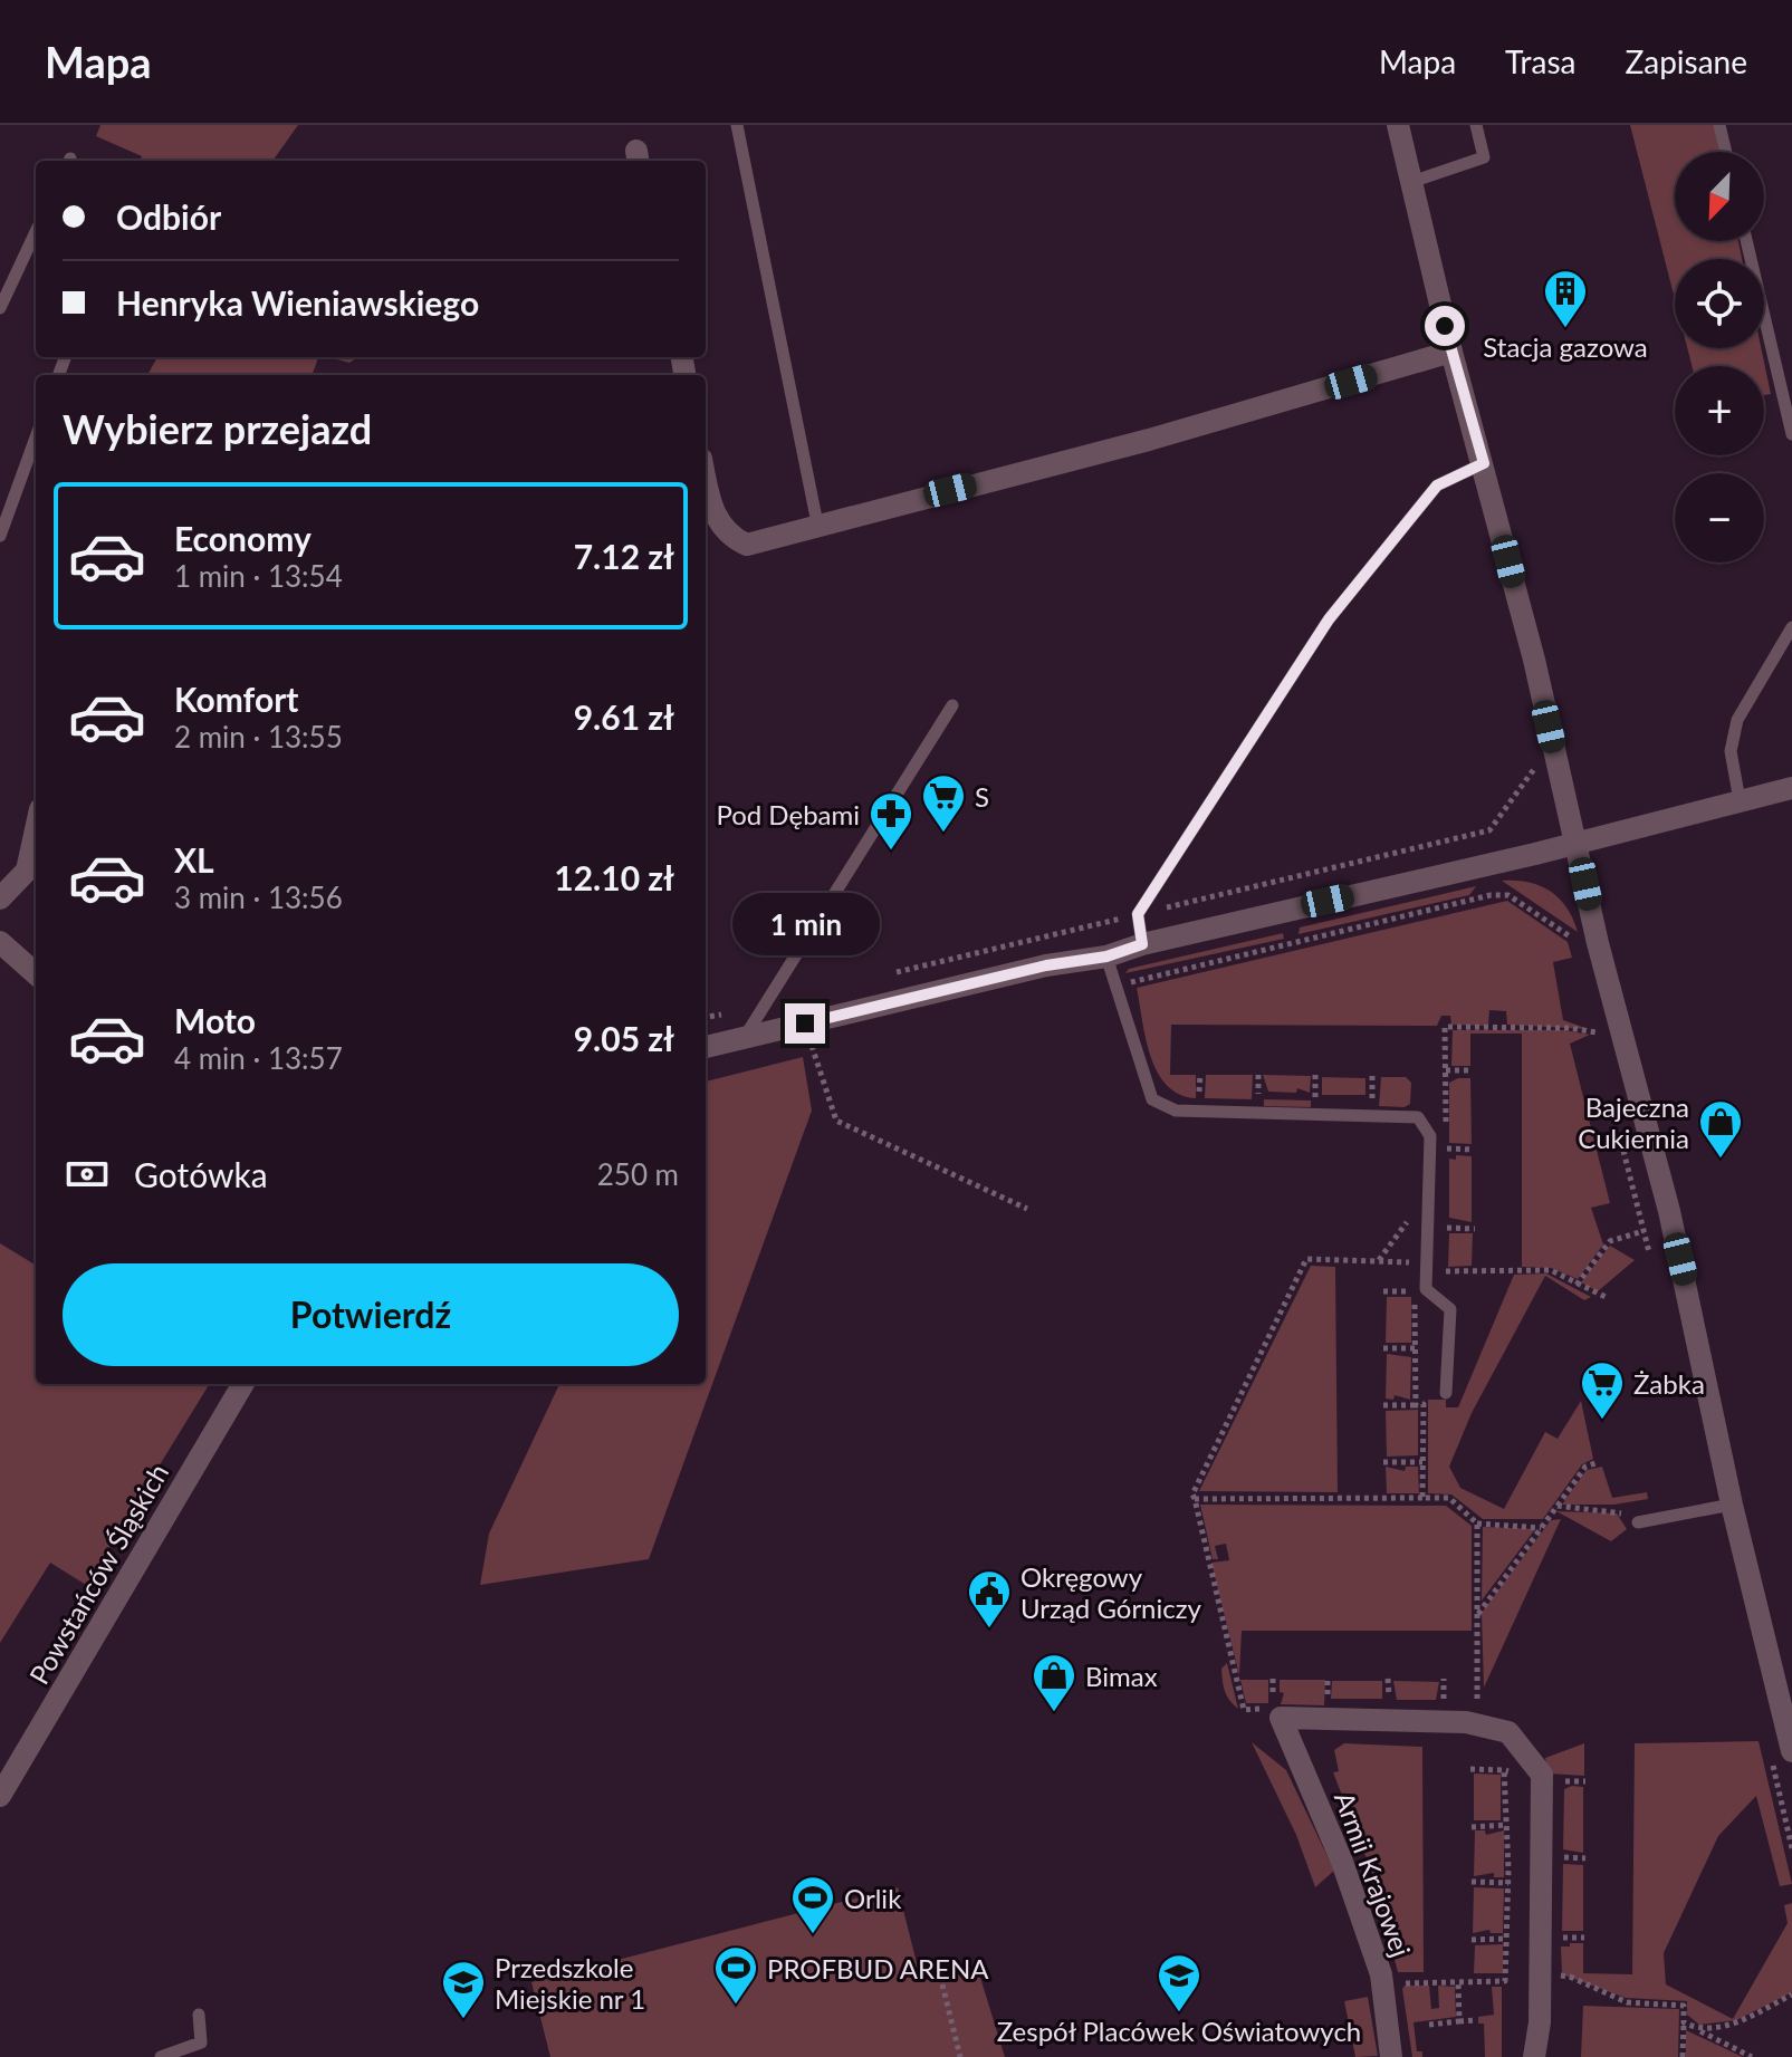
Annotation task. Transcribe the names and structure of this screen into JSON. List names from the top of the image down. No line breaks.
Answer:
{"streets":{"street":["Powstańców Śląskich","Armii Krajowej"]},"places":{"building":["Stacja gazowa"],"supermarket":["S","Żabka"],"pharmacy":["Pod Dębami"],"shop":["Bajeczna Cukiernia","Bimax"],"public building":["Okręgowy Urząd Górniczy"],"sports":["Orlik","PROFBUD ARENA"],"school or university":["Zespół Placówek Oświatowych","Przedszkole Miejskie nr 1"]},"north":"bottom left","page":{"header":"Mapa","nav":["Mapa","Trasa","Zapisane"],"map_buttons":["+","−"],"banner":["Odbiór","Henryka Wieniawskiego"],"heading":"Wybierz przejazd","list":[{"name":"Economy","note":"1 min · 13:54","value":"7.12 zł"},{"name":"Komfort","note":"2 min · 13:55","value":"9.61 zł"},{"name":"XL","note":"3 min · 13:56","value":"12.10 zł"},{"name":"Moto","note":"4 min · 13:57","value":"9.05 zł"}],"bubble":"1 min","pay":["Gotówka","250 m"],"buttons":"Potwierdź"}}
